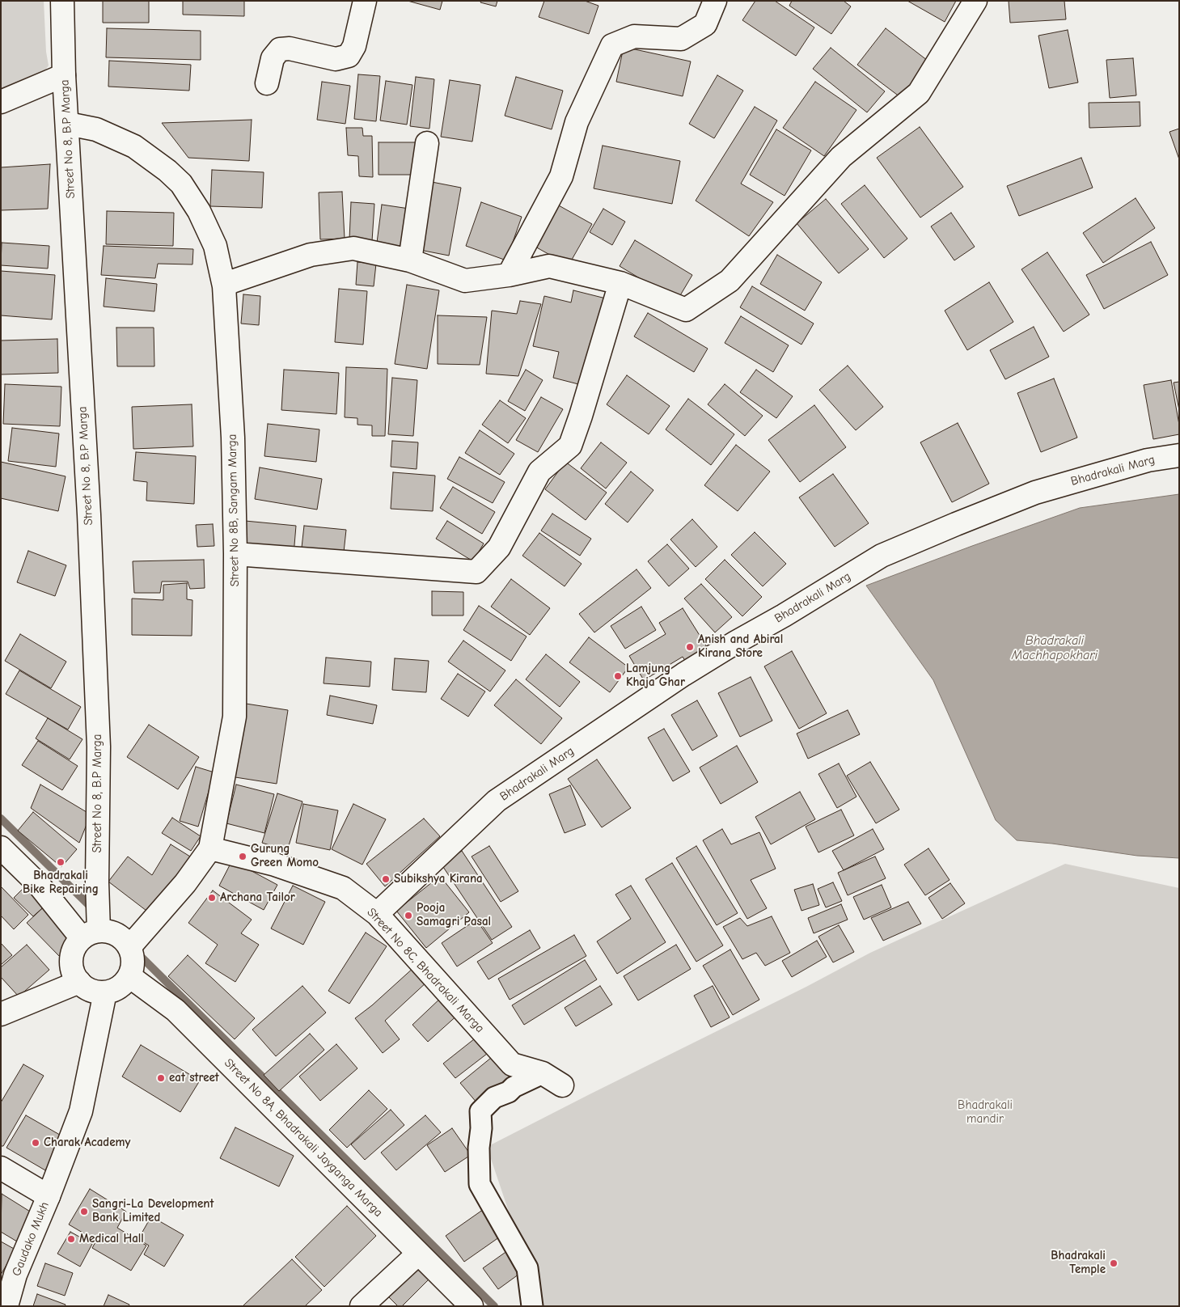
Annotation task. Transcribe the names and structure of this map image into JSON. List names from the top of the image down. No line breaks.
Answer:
{"streets":{"street":["Street No 8, B.P Marga","Bhadrakali Marg","Street No 8B, Sangam Marga","Street No 8C, Bhadrakali Marga","Street No 8A, Bhadrakali Jayganga Marga","Gaudako Mukh"]},"crossings":[["Street No 8, B.P Marga","Street No 8B, Sangam Marga"],["Street No 8, B.P Marga","Street No 8A, Bhadrakali Jayganga Marga"],["Bhadrakali Marg","Street No 8C, Bhadrakali Marga"],["Street No 8B, Sangam Marga","Street No 8C, Bhadrakali Marga"],["Street No 8B, Sangam Marga","Street No 8A, Bhadrakali Jayganga Marga"]],"water":["Bhadrakali Machhapokhari"],"parks":["Bhadrakali mandir"],"places":["Anish and Abiral Kirana Store","Lamjung Khaja Ghar","Gurung Green Momo","Bhadrakali Bike Repairing","Subikshya Kirana","Archana Tailor","Pooja Samagri Pasal","eat street","Charak Academy","Sangri-La Development Bank Limited","Medical Hall","Bhadrakali Temple"]}
